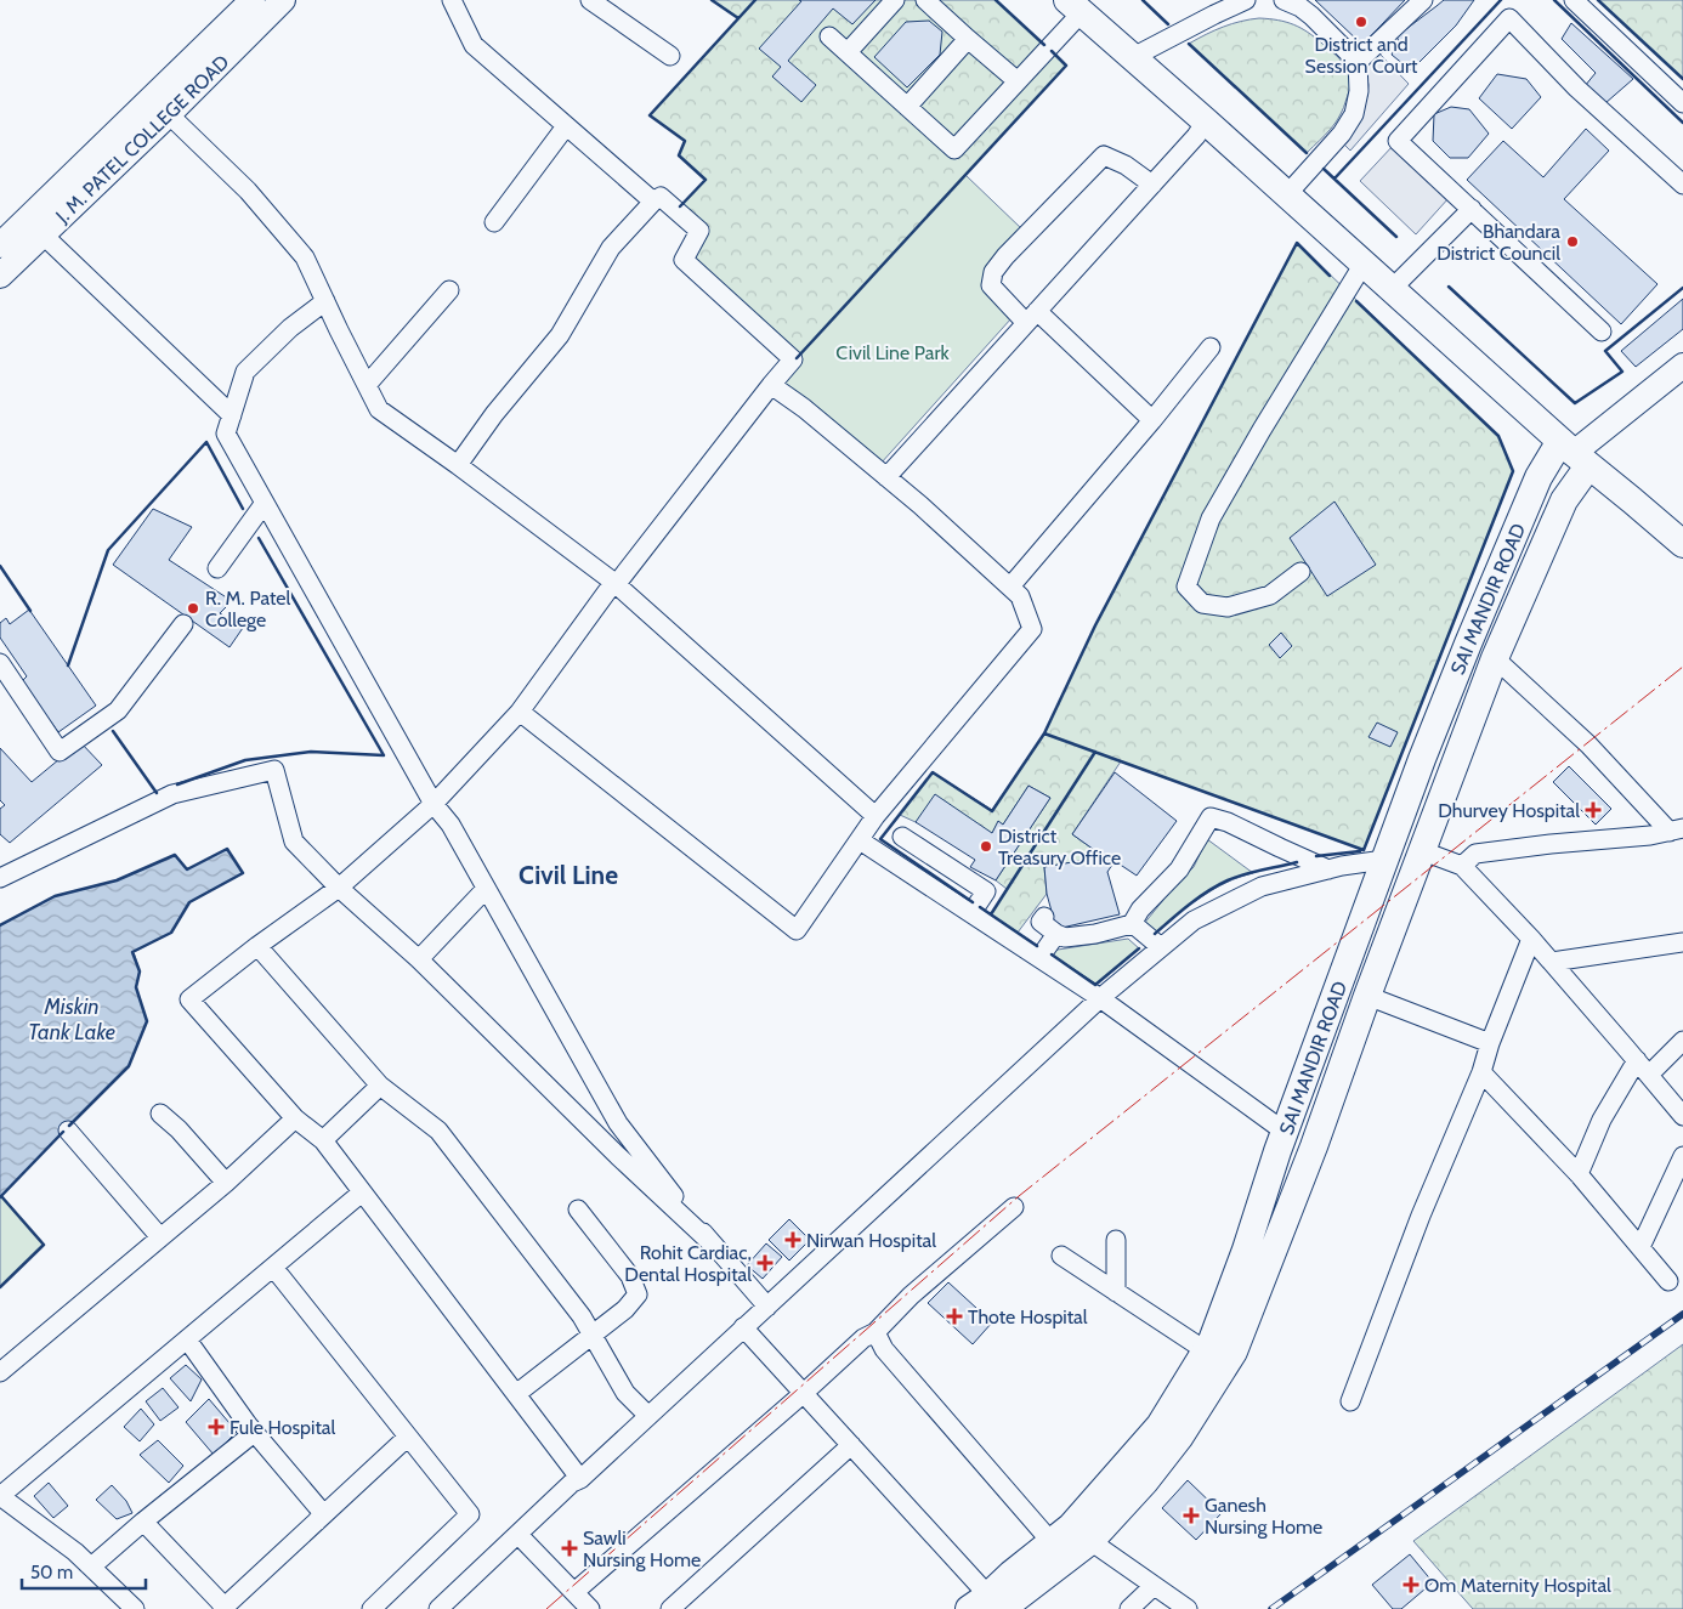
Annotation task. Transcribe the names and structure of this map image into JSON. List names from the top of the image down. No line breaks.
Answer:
{"streets":{"highway":["SAI MANDIR ROAD"],"main road":["J. M. PATEL COLLEGE ROAD"]},"districts":["Civil Line"],"water":["Miskin Tank Lake"],"parks":["Civil Line Park"],"places":{"other":["District and Session Court","Bhandara District Council","R. M. Patel College","District Treasury Office"],"health":["Dhurvey Hospital","Nirwan Hospital","Rohit Cardiac, Dental Hospital","Thote Hospital","Fule Hospital","Ganesh Nursing Home","Sawli Nursing Home","Om Maternity Hospital"]},"scale_bar":"50 m"}
